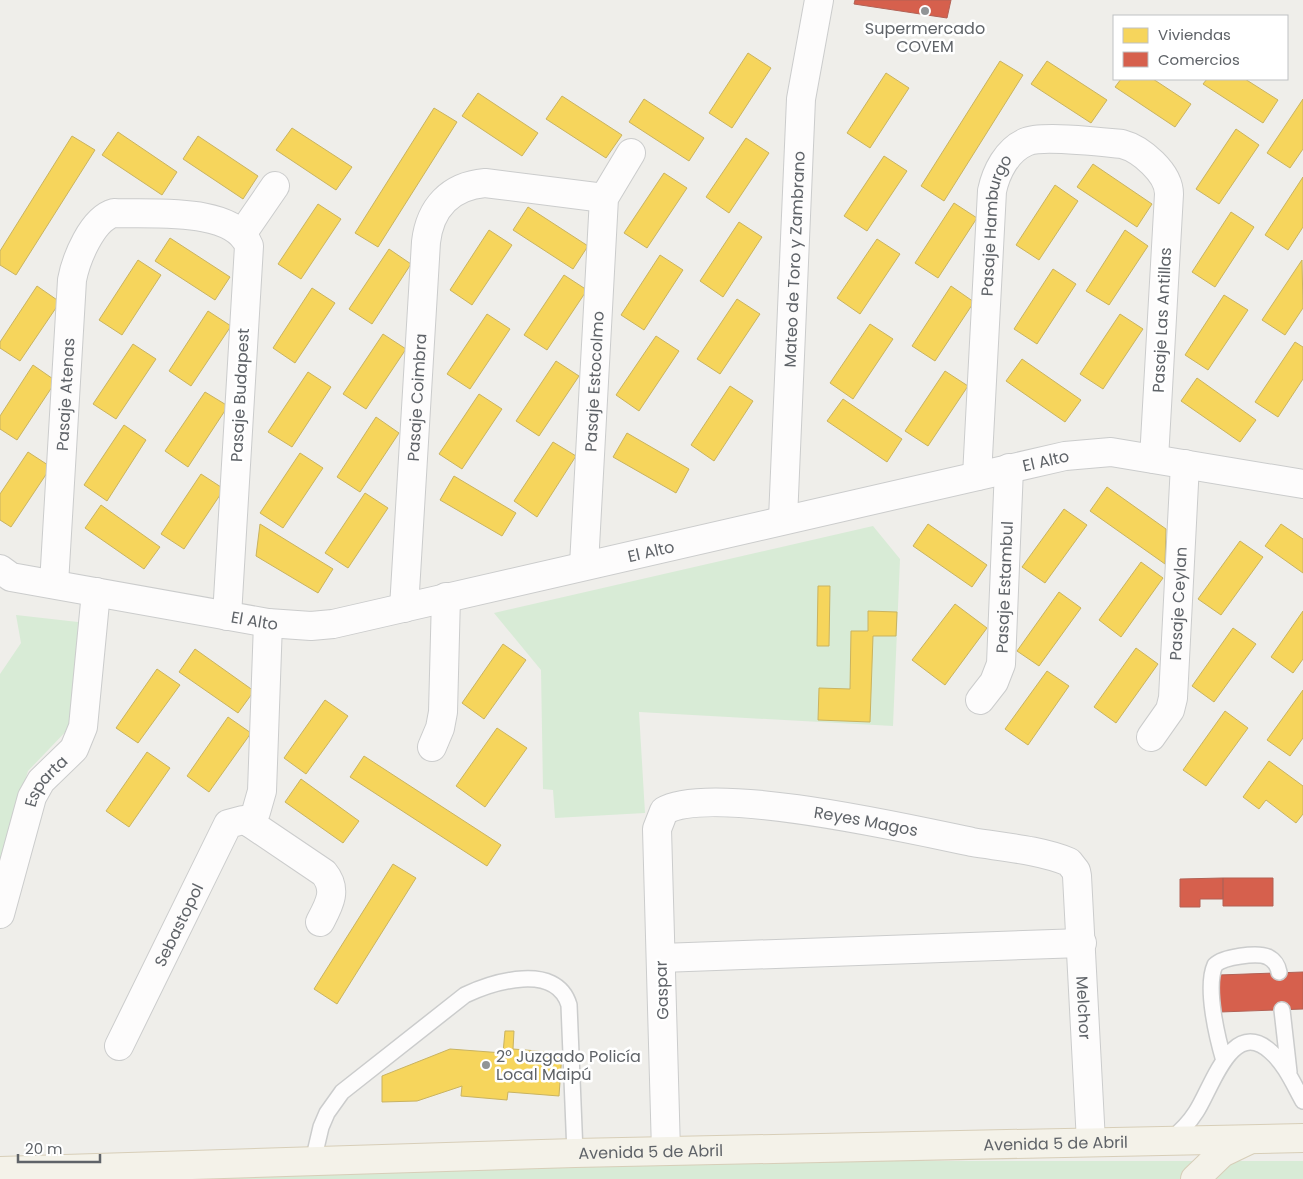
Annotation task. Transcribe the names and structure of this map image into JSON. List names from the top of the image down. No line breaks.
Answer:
{"streets":{"main road":["Avenida 5 de Abril"],"street":["Pasaje Hamburgo","Mateo de Toro y Zambrano","Pasaje Las Antillas","Pasaje Estocolmo","Pasaje Atenas","Pasaje Budapest","Pasaje Coimbra","El Alto","Pasaje Estambul","Pasaje Ceylan","Esparta","Reyes Magos","Sebastopol","Gaspar","Melchor"]},"crossings":[["Pasaje Hamburgo","Pasaje Las Antillas"],["Pasaje Hamburgo","El Alto"],["Mateo de Toro y Zambrano","El Alto"],["Pasaje Las Antillas","El Alto"],["Pasaje Estocolmo","Pasaje Coimbra"],["Pasaje Estocolmo","El Alto"],["Pasaje Atenas","Pasaje Budapest"],["Pasaje Atenas","El Alto"],["Pasaje Budapest","El Alto"],["Pasaje Coimbra","El Alto"],["El Alto","Pasaje Estambul"],["El Alto","Pasaje Ceylan"],["El Alto","Esparta"],["Reyes Magos","Gaspar"],["Reyes Magos","Melchor"],["Gaspar","Avenida 5 de Abril"],["Melchor","Avenida 5 de Abril"]],"places":["Supermercado COVEM","2° Juzgado Policía Local Maipú"],"legend":["Viviendas","Comercios"],"scale_bar":"20 m"}
